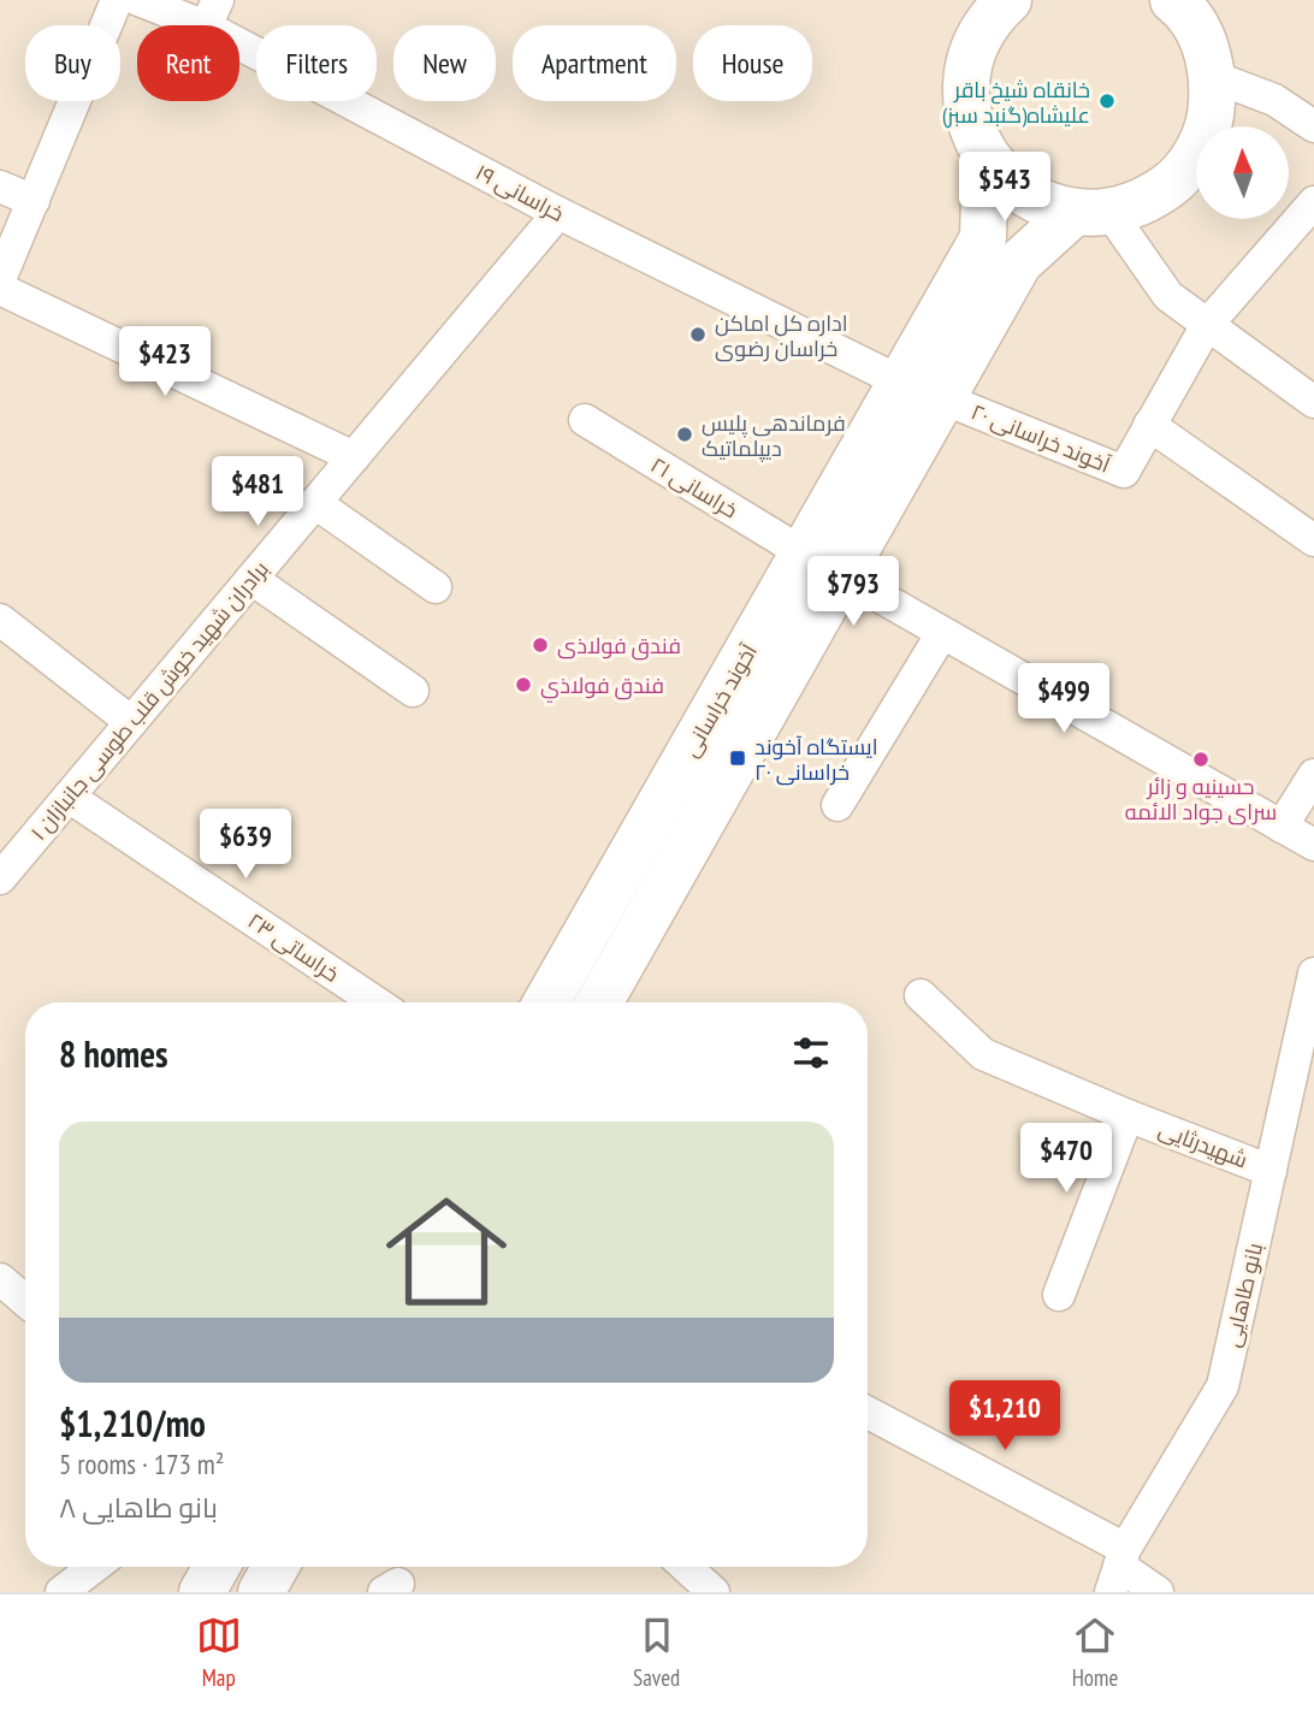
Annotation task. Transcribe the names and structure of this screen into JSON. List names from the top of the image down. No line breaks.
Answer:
{"streets":{"street":["خراسانی ۱۹","آخوند خراسانی ۲۰","خراسانی ۲۱","برادران شهید خوش قلب طوسی جانبازان ۱","آخوند خراسانی","خراساتی ۲۳","شهیدرثایی","بانو طاهایی"]},"crossings":[["خراسانی ۱۹","آخوند خراسانی ۲۰"],["خراسانی ۱۹","برادران شهید خوش قلب طوسی جانبازان ۱"],["خراسانی ۱۹","آخوند خراسانی"],["آخوند خراسانی ۲۰","آخوند خراسانی"],["خراسانی ۲۱","آخوند خراسانی"],["برادران شهید خوش قلب طوسی جانبازان ۱","خراساتی ۲۳"],["شهیدرثایی","بانو طاهایی"]],"places":{"other":["خانقاه شیخ باقر علیشاه(گنبد سبز)","اداره کل اماکن خراسان رضوی","فرماندهی پلیس دیپلماتیک","فندق فولاذی","فندق فولاذي","حسینیه و زائر سرای جواد الائمه"],"transit":["ایستگاه آخوند خراسانی ۲۰"]},"north":"top","page":{"chip":["Buy","Rent","Filters","New","Apartment","House"],"price":["$543","$423","$481","$793","$499","$639","$470","$1,210"],"heading":"8 homes","list":[{"name":"$1,210/mo","note":"5 rooms · 173 m² · بانو طاهایی ۸"}],"tabs":["Map","Saved","Home"]}}
